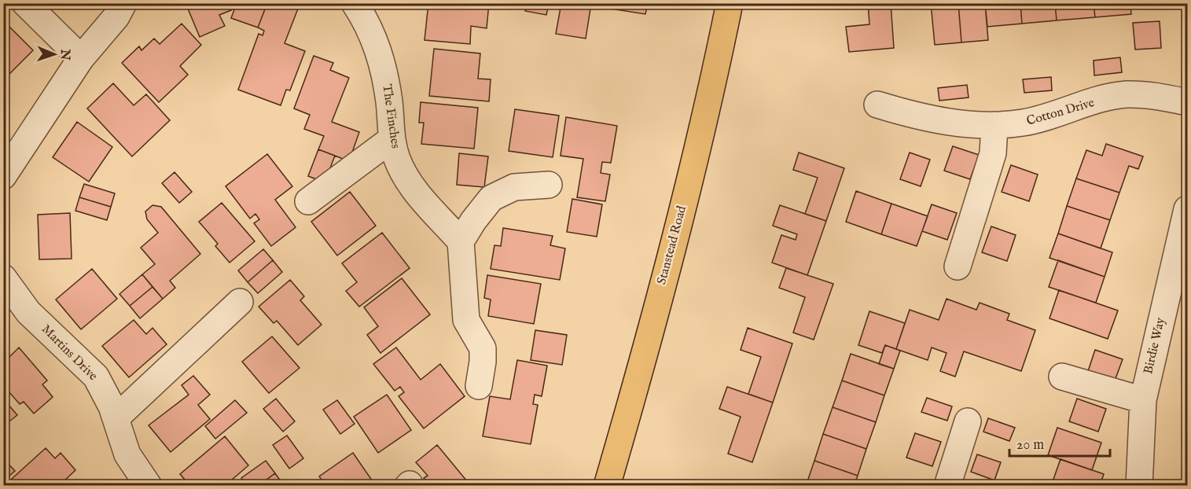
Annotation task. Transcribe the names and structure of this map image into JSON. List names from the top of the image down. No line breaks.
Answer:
{"streets":{"main road":["Stanstead Road"],"street":["Cotton Drive","The Finches","Birdie Way","Martins Drive"]},"scale_bar":"20 m","north":"right"}
